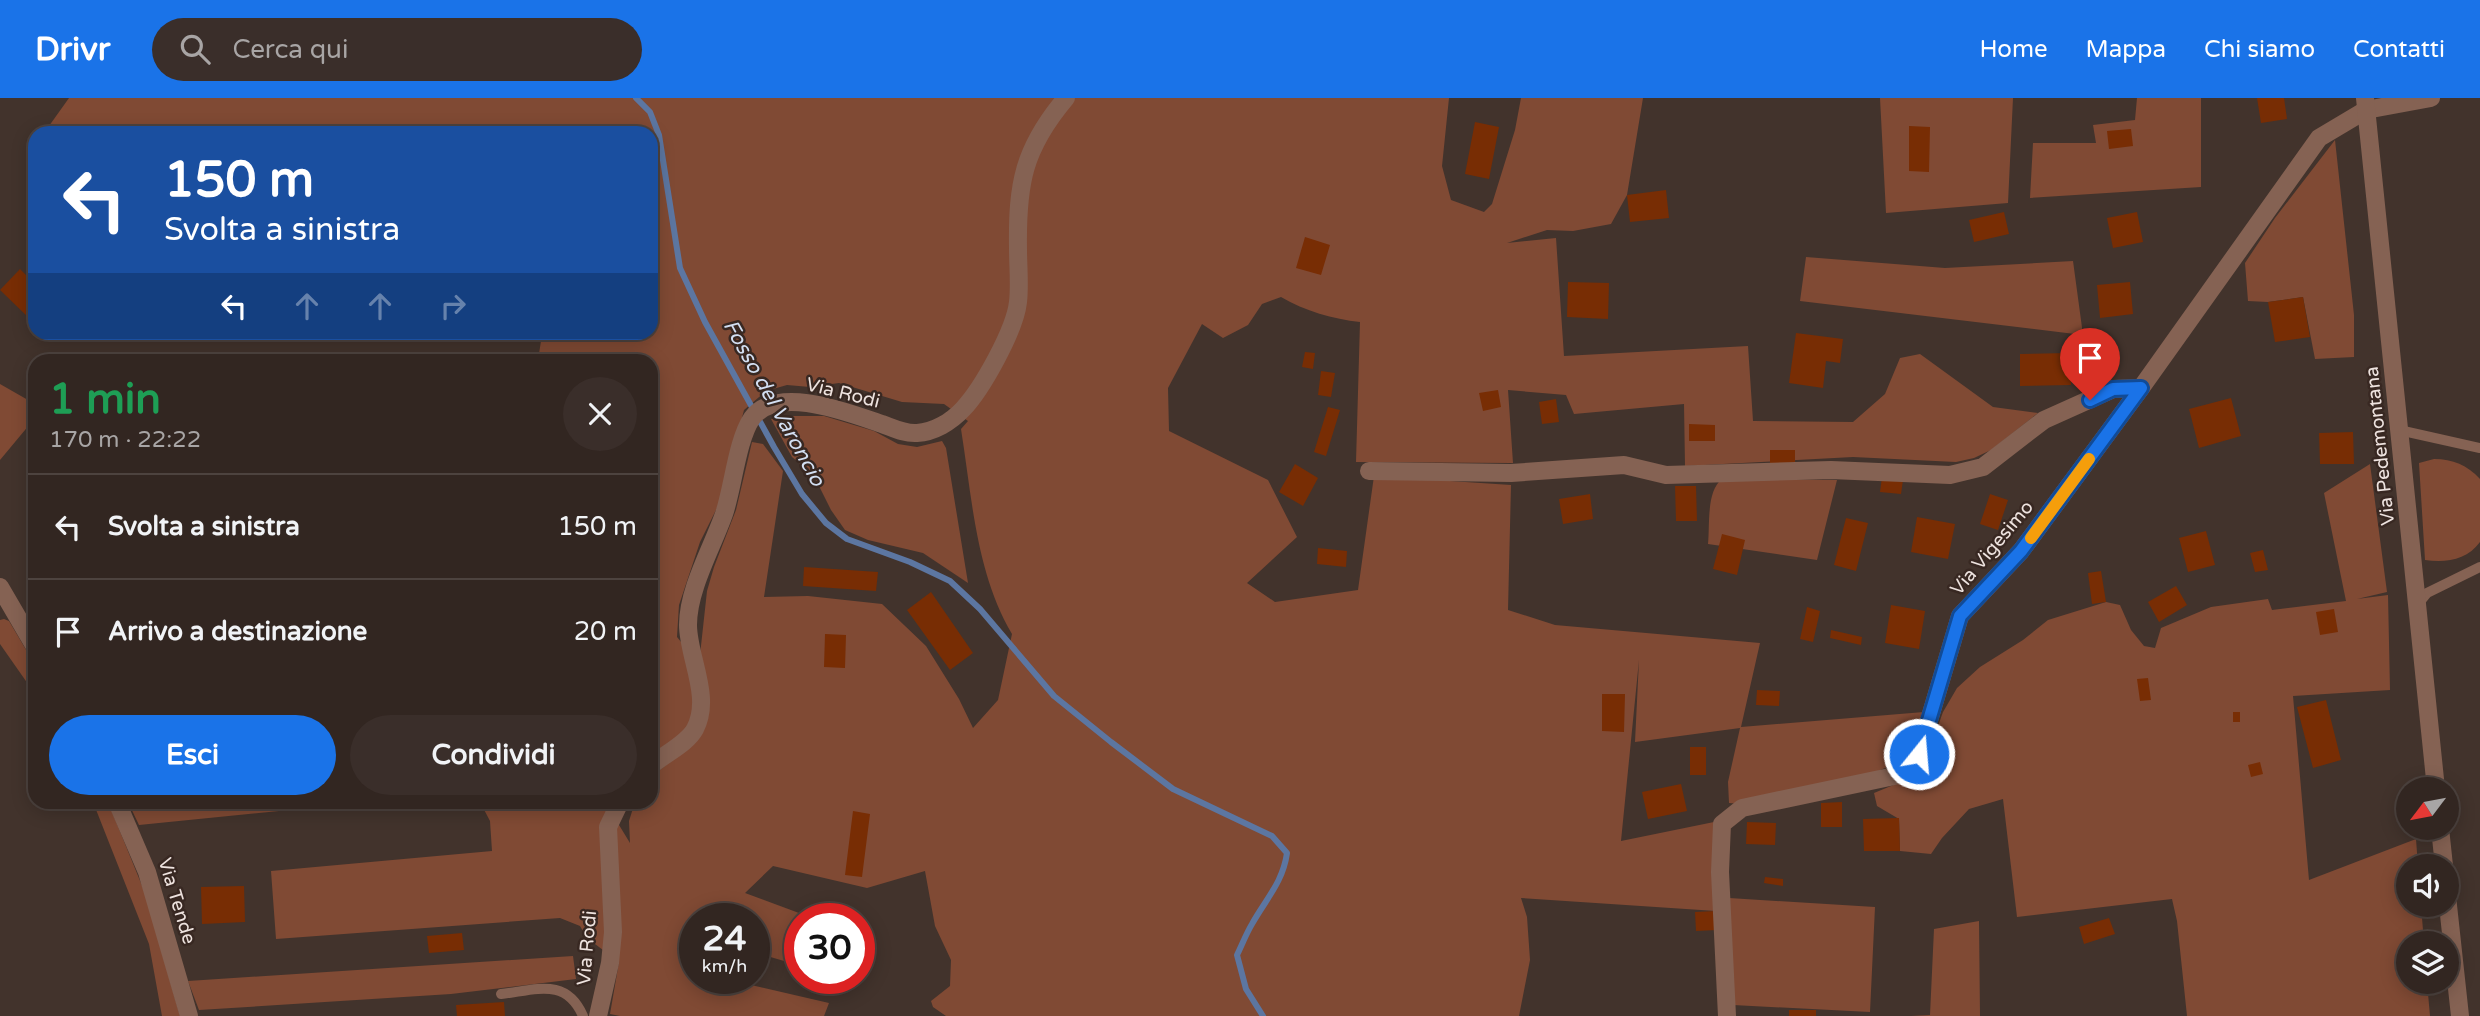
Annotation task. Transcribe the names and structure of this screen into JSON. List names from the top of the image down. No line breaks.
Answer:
{"streets":{"street":["Via Rodi","Via Pedemontana","Via Vigesimo","Via Tende"]},"crossings":[["Via Pedemontana","Via Vigesimo"]],"water":["Fosso del Varoncio"],"north":"bottom left","page":{"header":"Drivr","search":"Cerca qui","nav":["Home","Mappa","Chi siamo","Contatti"],"turn":["150 m","Svolta a sinistra"],"heading":["1 min","170 m · 22:22"],"list":[{"name":"Svolta a sinistra","value":"150 m"},{"name":"Arrivo a destinazione","value":"20 m"}],"buttons":["Esci","Condividi"],"speed":"24 km/h","limit":"30"}}
